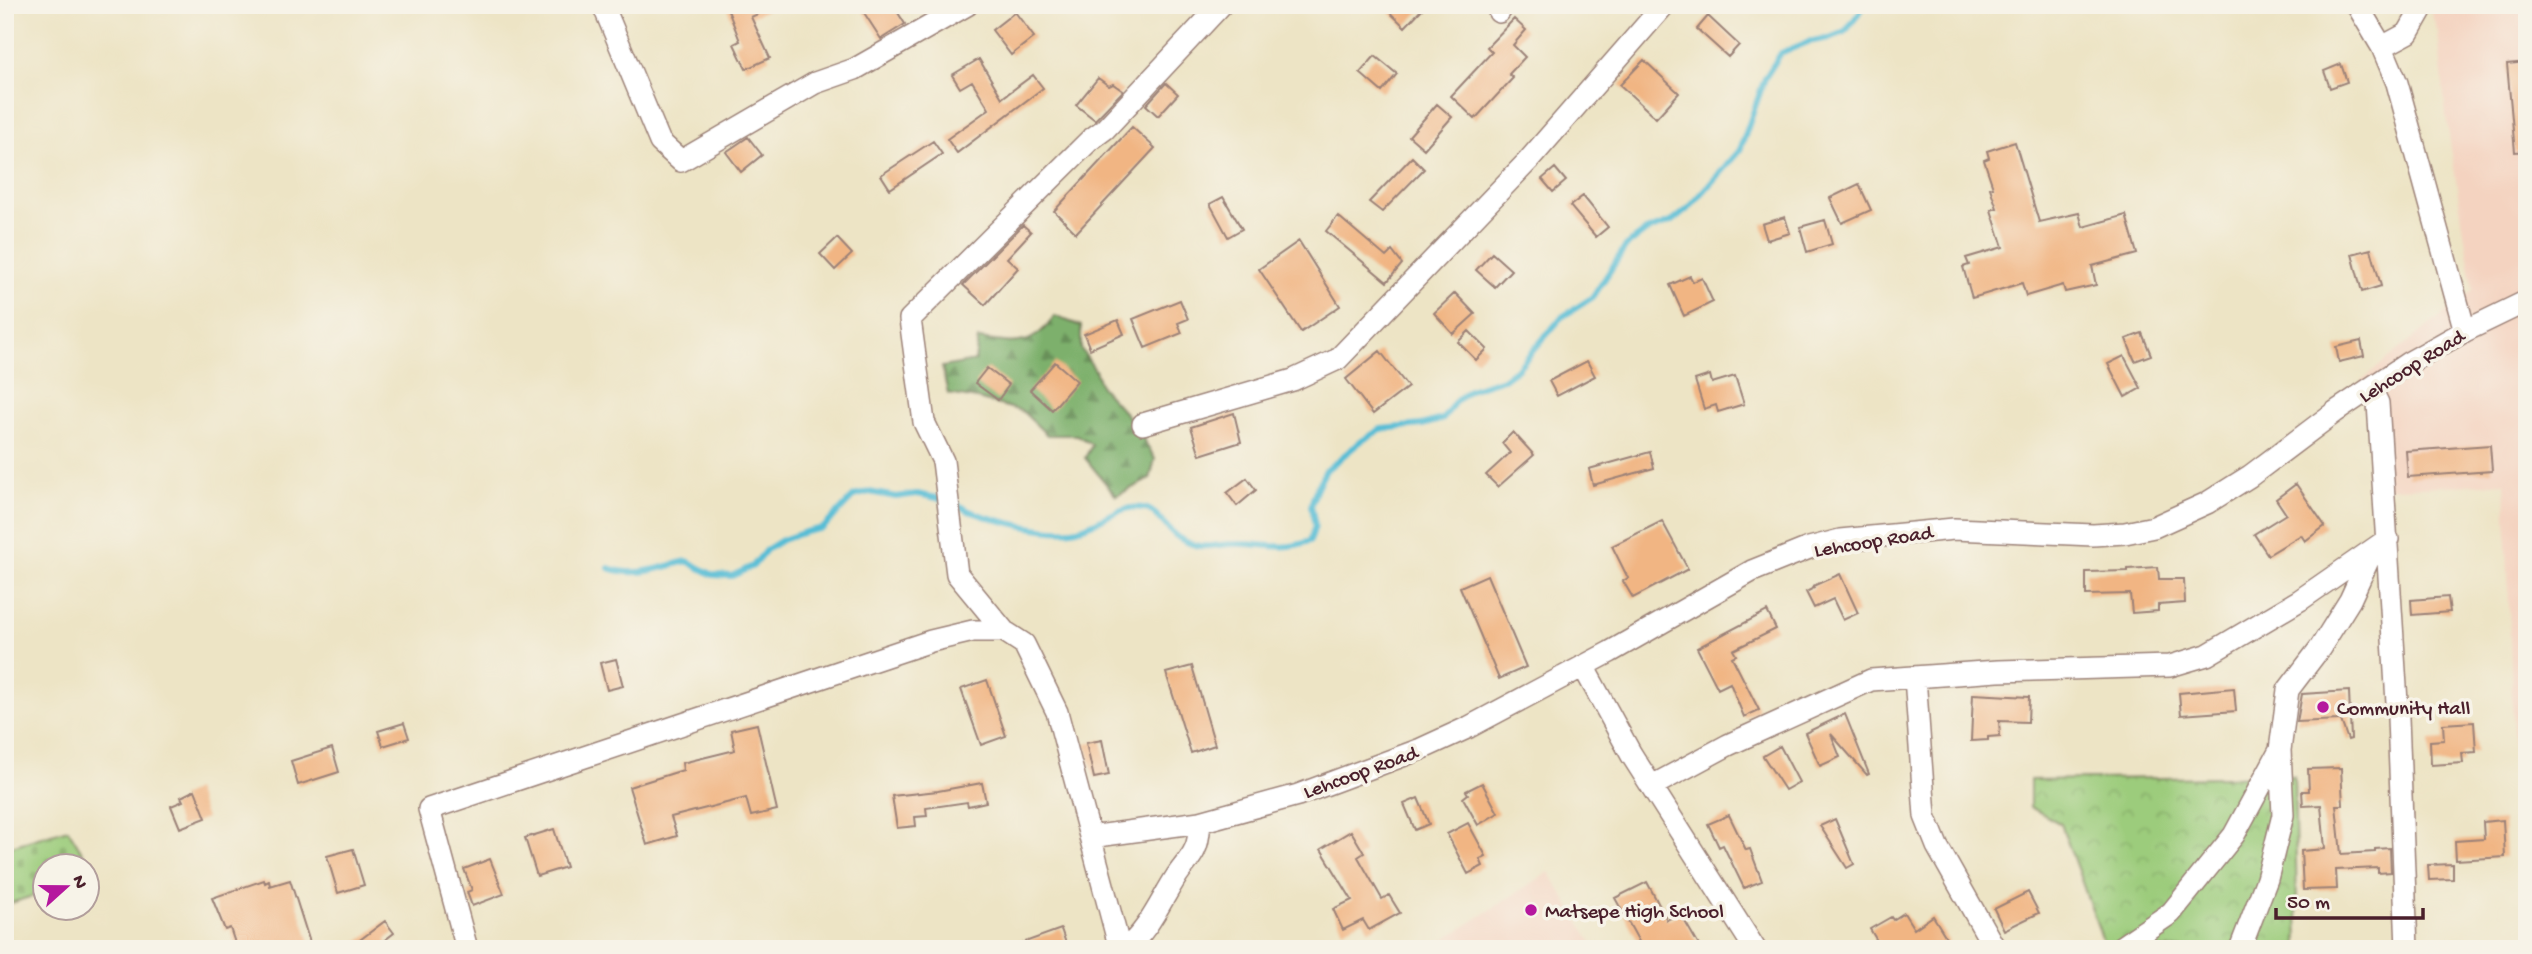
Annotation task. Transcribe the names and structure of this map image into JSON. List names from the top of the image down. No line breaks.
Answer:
{"streets":{"street":["Lehcoop Road"]},"places":["Community Hall","Matsepe High School"],"scale_bar":"50 m","north":"right"}
